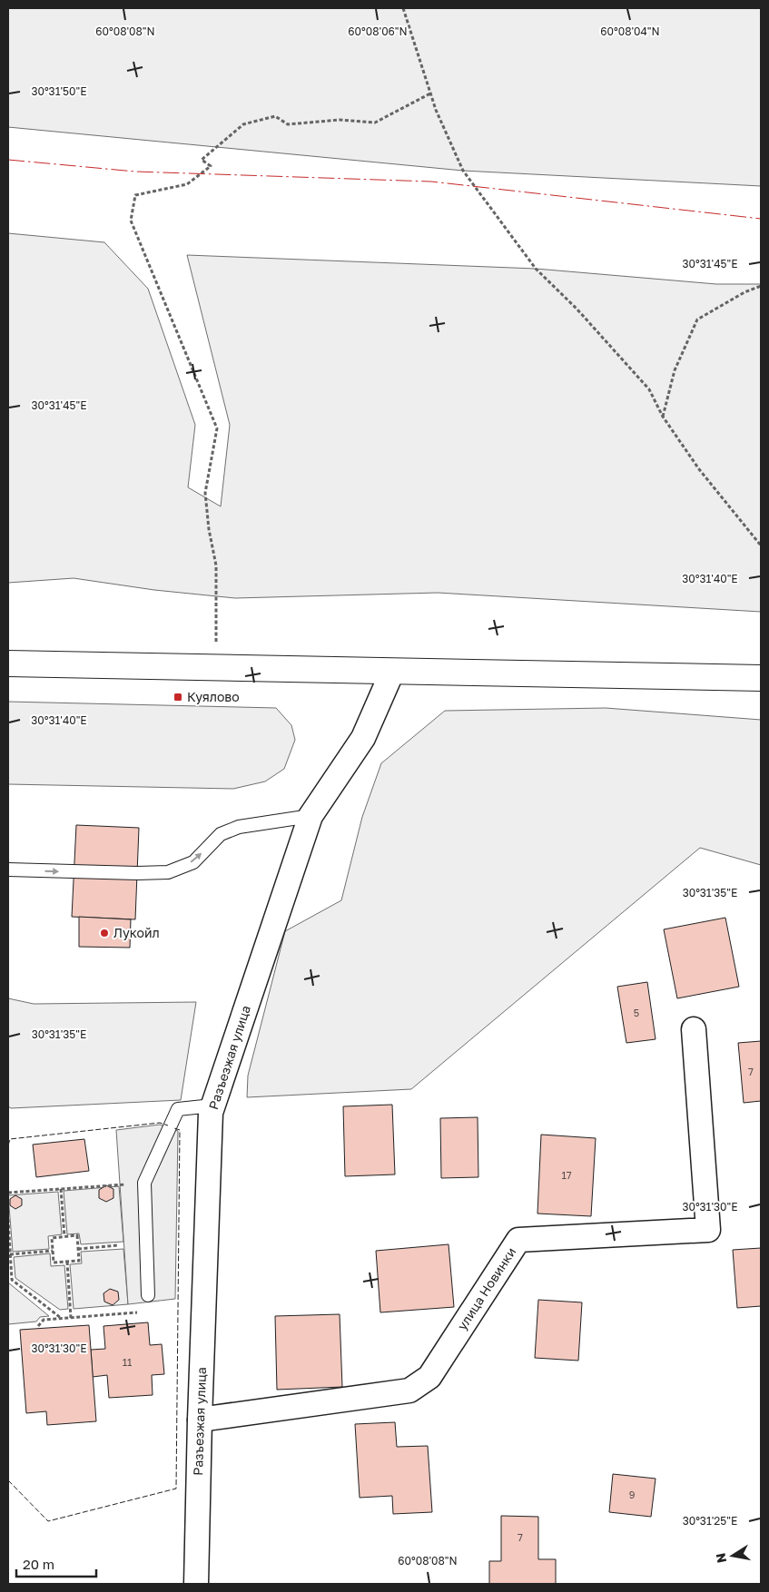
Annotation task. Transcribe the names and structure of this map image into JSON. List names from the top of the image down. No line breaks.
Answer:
{"streets":{"street":["Разъезжая улица","улица Новинки"]},"crossings":[["Разъезжая улица","улица Новинки"]],"places":{"transit":["Куялово"],"other":["Лукойл"]},"house_numbers":["5","7","17","11","9","7"],"scale_bar":"20 m","north":"left","coordinates":["60°08'08\"N","60°08'06\"N","60°08'04\"N","30°31'50\"E","30°31'45\"E","30°31'40\"E","30°31'35\"E","30°31'30\"E","30°31'25\"E"]}
